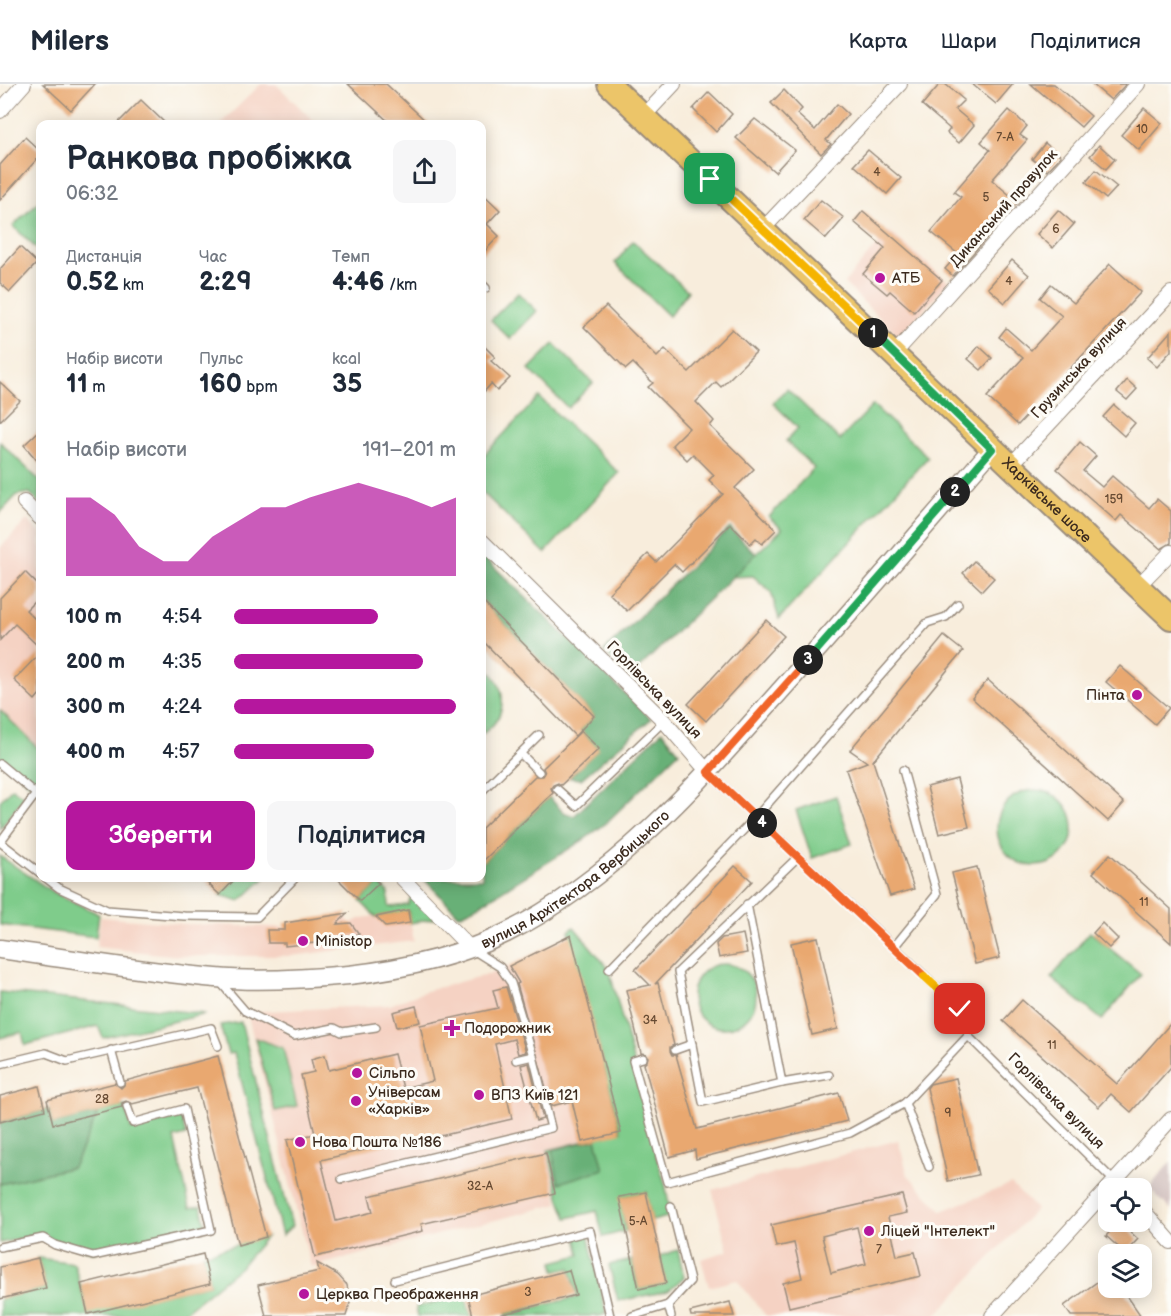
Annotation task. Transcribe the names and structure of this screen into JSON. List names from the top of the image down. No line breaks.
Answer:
{"streets":{"main road":["Харківське шосе"],"street":["Диканський провулок","Грузинська вулиця","Горлівська вулиця","вулиця Архітектора Вербицького"]},"crossings":[["Диканський провулок","Харківське шосе"],["Грузинська вулиця","Харківське шосе"],["Харківське шосе","вулиця Архітектора Вербицького"],["Горлівська вулиця","вулиця Архітектора Вербицького"]],"places":{"other":["АТБ","Пінта","Ministop","Сільпо","ВПЗ Київ 121","Універсам «Харків»","Нова Пошта №186","Ліцей \"Інтелект\"","Церква Преображення"],"health":["Подорожник"]},"house_numbers":["10","7-А","4","5","6","4","159","11","34","11","28","9","32-А","5-А","7","3"],"page":{"header":"Milers","nav":["Карта","Шари","Поділитися"],"heading":["Ранкова пробіжка","06:32"],"stats":[["Дистанція","0.52 km"],["Час","2:29"],["Темп","4:46 /km"],["Набір висоти","11 m"],["Пульс","160 bpm"],["kcal","35"]],"pins":["1","2","3","4"],"chart":["Набір висоти","191–201 m"],"list":[{"name":"100 m","note":"4:54"},{"name":"200 m","note":"4:35"},{"name":"300 m","note":"4:24"},{"name":"400 m","note":"4:57"}],"buttons":["Зберегти","Поділитися"]}}
